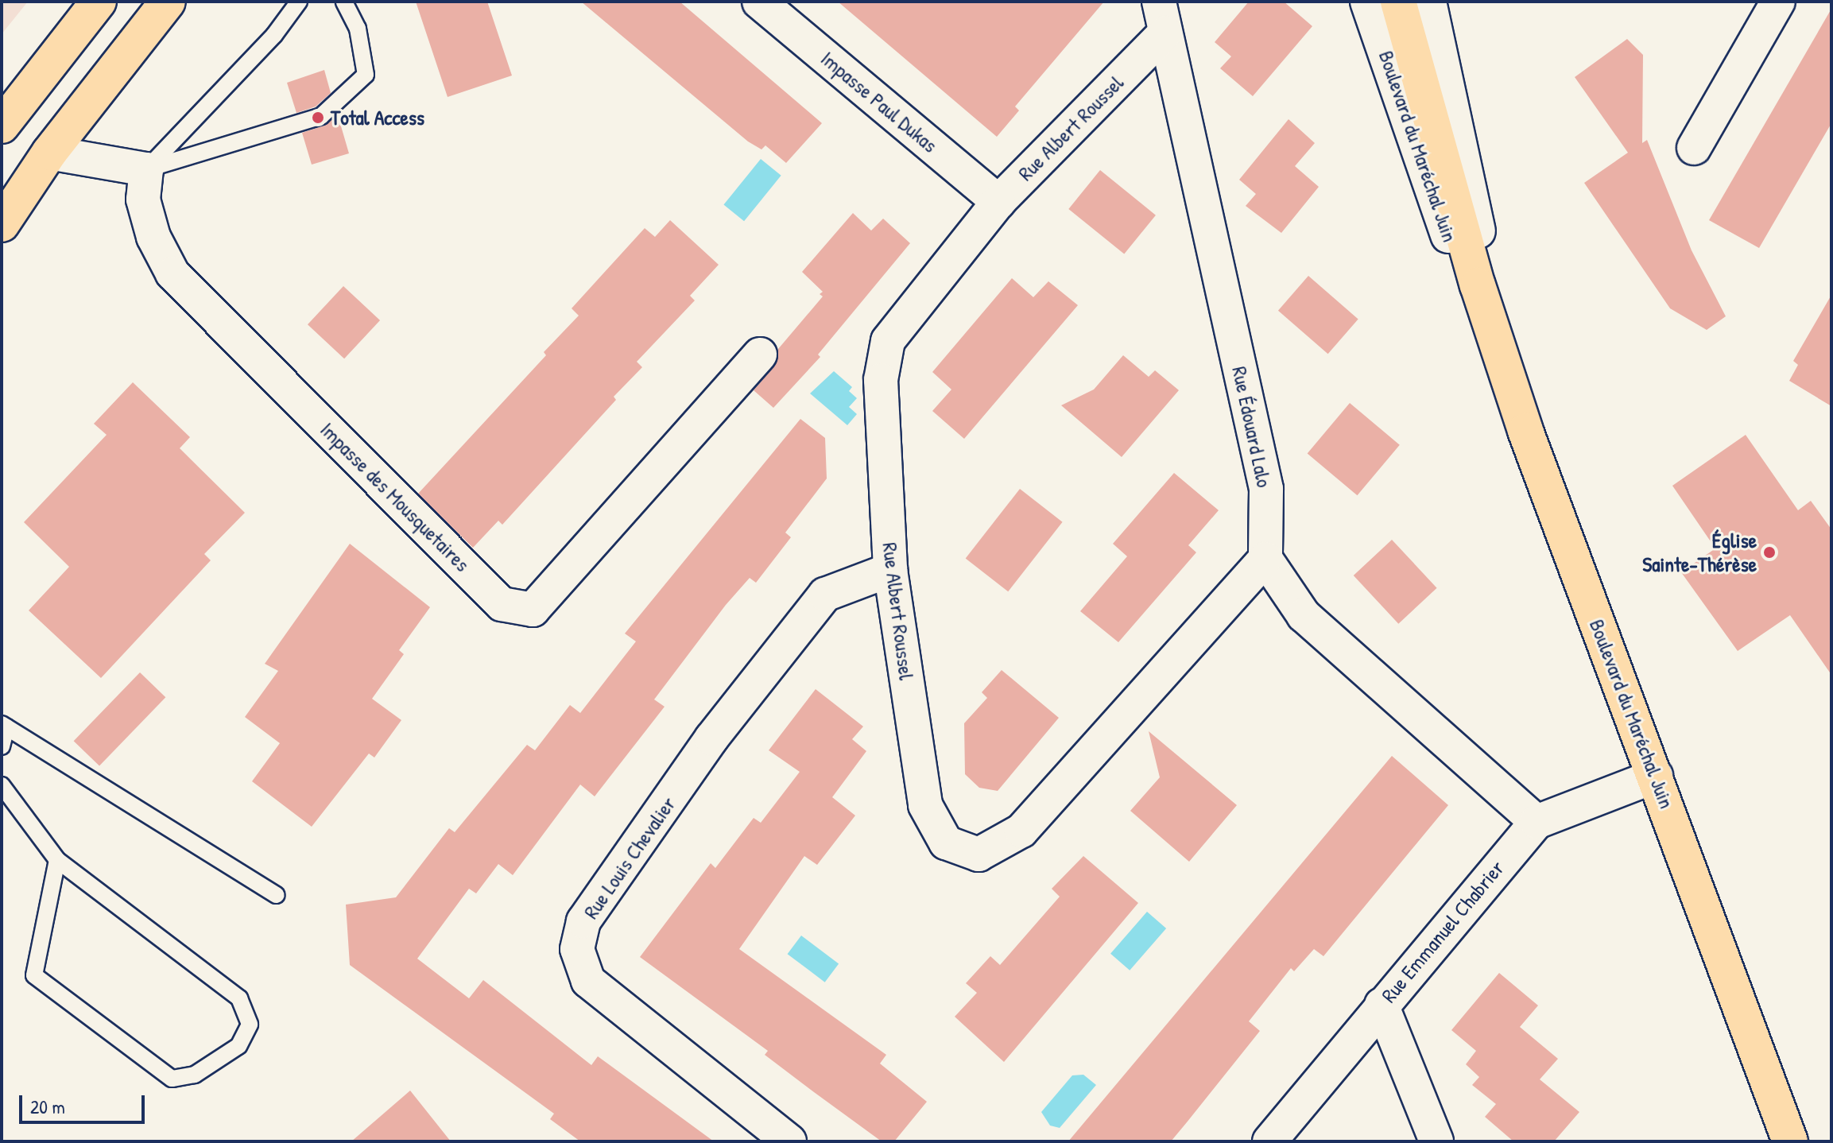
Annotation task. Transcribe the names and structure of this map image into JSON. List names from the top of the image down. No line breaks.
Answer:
{"streets":{"main road":["Boulevard du Maréchal Juin"],"street":["Impasse Paul Dukas","Rue Albert Roussel","Rue Édouard Lalo","Impasse des Mousquetaires","Rue Louis Chevalier","Rue Emmanuel Chabrier"]},"crossings":[["Impasse Paul Dukas","Rue Albert Roussel"],["Rue Albert Roussel","Rue Édouard Lalo"],["Rue Albert Roussel","Rue Louis Chevalier"],["Boulevard du Maréchal Juin","Rue Emmanuel Chabrier"]],"places":["Total Access","Église Sainte-Thérèse"],"scale_bar":"20 m"}
